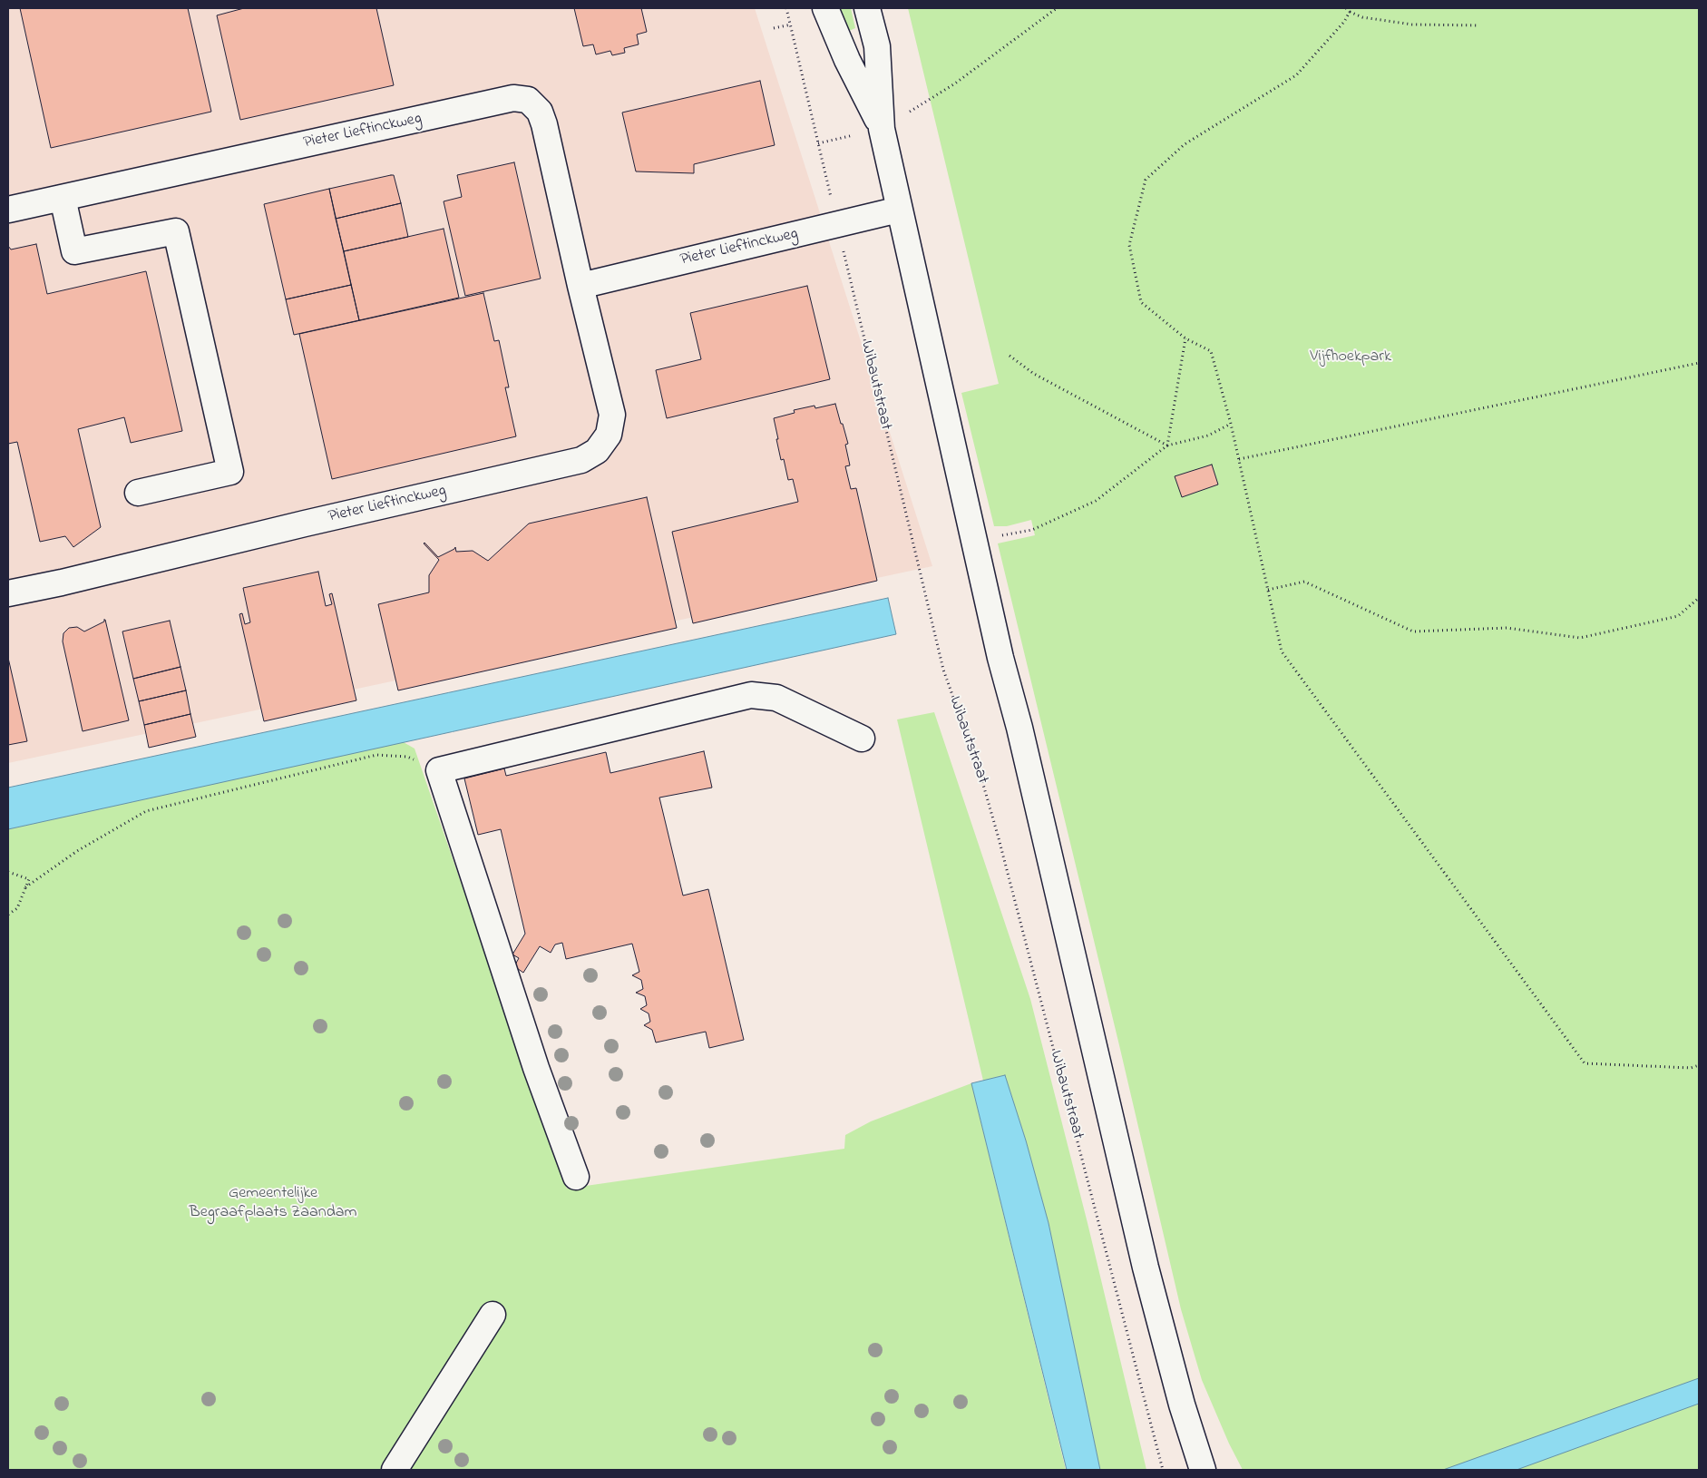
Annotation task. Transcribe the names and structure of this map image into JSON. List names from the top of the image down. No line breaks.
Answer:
{"streets":{"street":["Pieter Lieftinckweg"],"path":["Wibautstraat"]},"crossings":[["Pieter Lieftinckweg","Wibautstraat"]],"parks":["Vijfhoekpark","Gemeentelijke Begraafplaats Zaandam"]}
